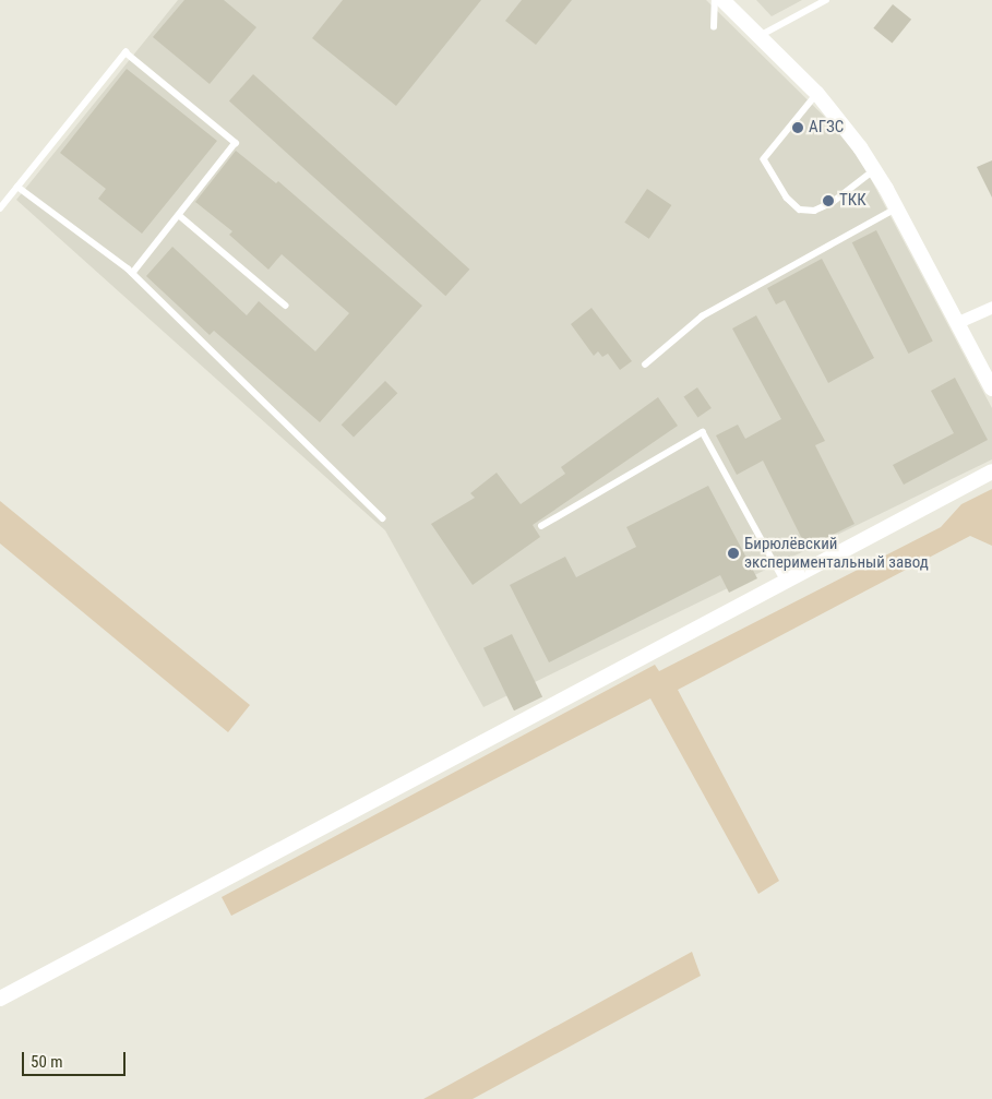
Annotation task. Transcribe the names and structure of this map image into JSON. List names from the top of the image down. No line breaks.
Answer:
{"places":["АГЗС","ТКК","Бирюлёвский экспериментальный завод"],"scale_bar":"50 m"}
